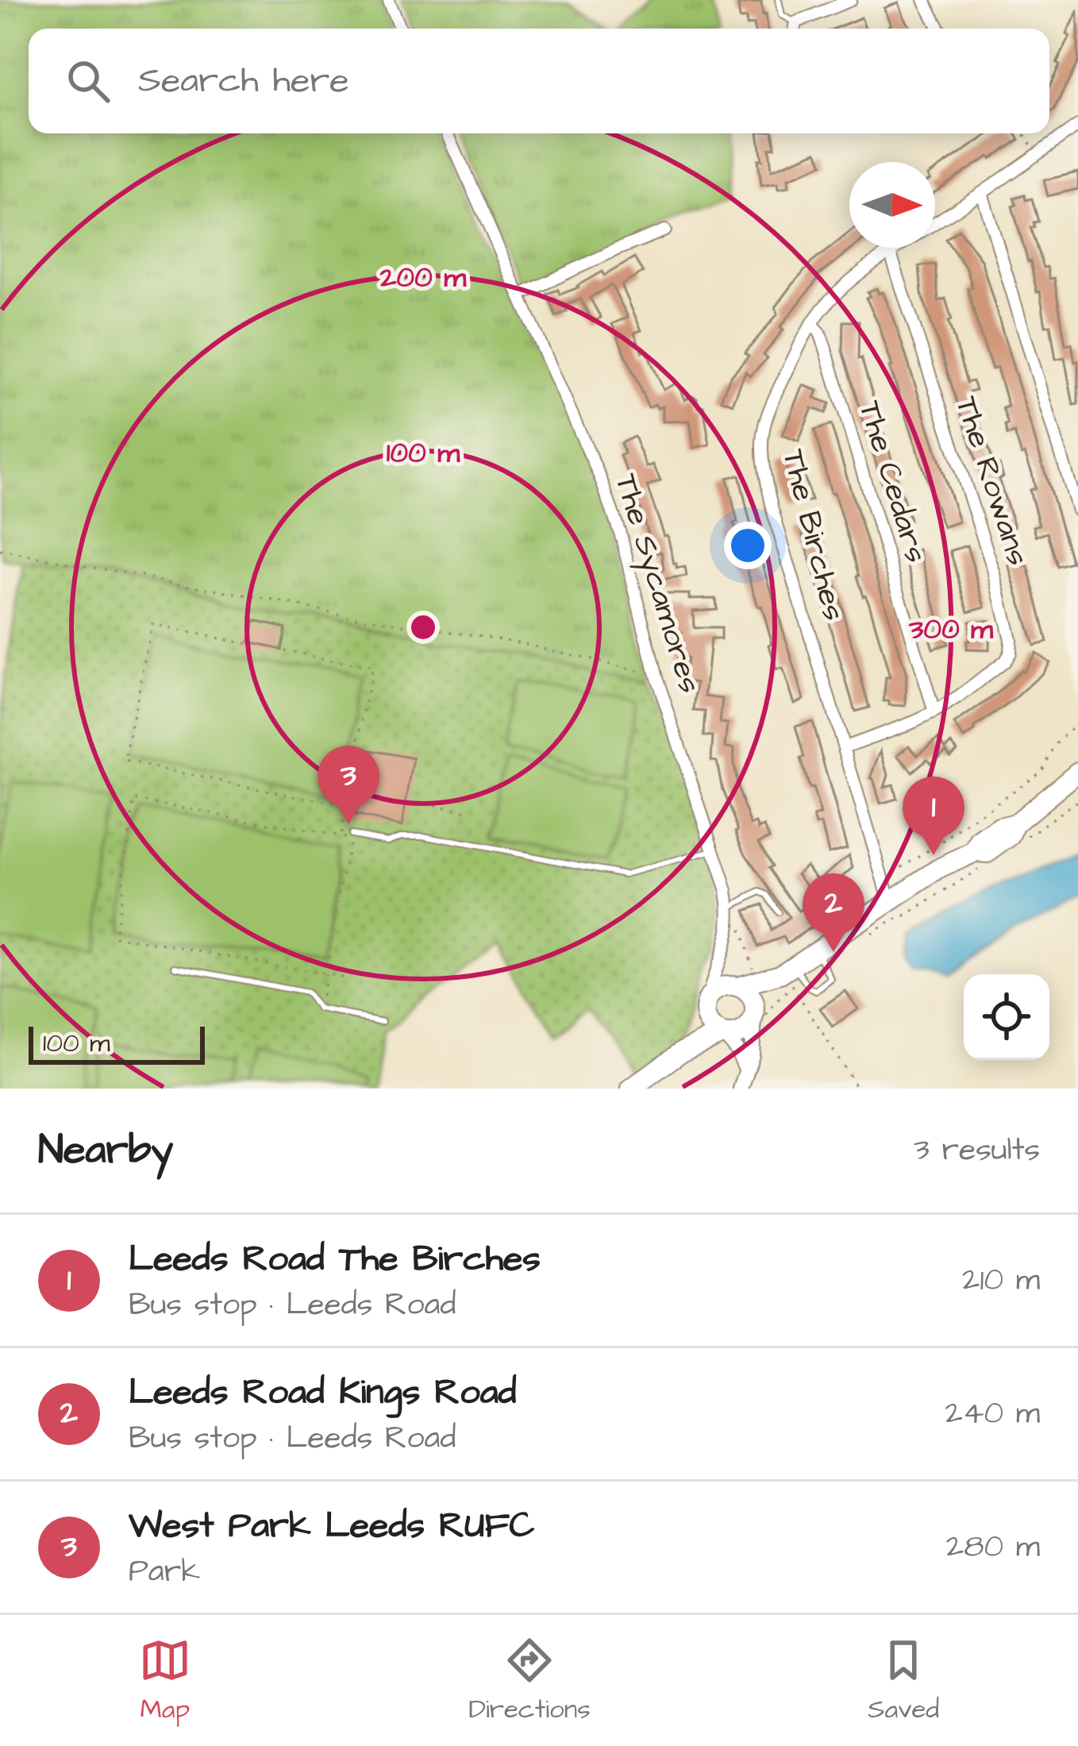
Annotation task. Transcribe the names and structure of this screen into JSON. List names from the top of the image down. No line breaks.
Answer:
{"streets":{"street":["The Rowans","The Cedars","The Birches","The Sycamores"]},"crossings":[["The Rowans","The Cedars"],["The Rowans","The Birches"],["The Cedars","The Birches"]],"scale_bar":"100 m","north":"right","page":{"search":"Search here","pins":["3","1","2"],"scale":"100 m","heading":["Nearby","3 results"],"list":[{"mark":"1","name":"Leeds Road The Birches","note":"Bus stop · Leeds Road","value":"210 m"},{"mark":"2","name":"Leeds Road Kings Road","note":"Bus stop · Leeds Road","value":"240 m"},{"mark":"3","name":"West Park Leeds RUFC","note":"Park","value":"280 m"}],"nav":["Map","Directions","Saved"]},"rings":["200 m","100 m","300 m"]}
